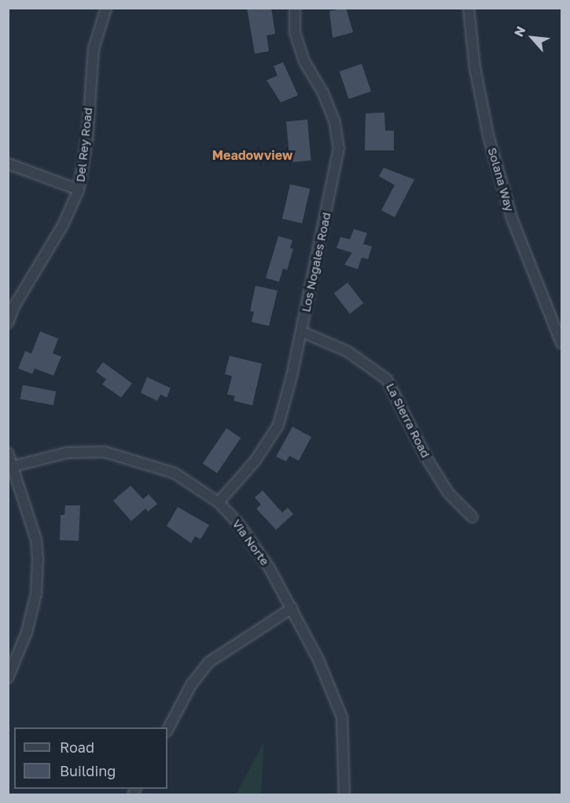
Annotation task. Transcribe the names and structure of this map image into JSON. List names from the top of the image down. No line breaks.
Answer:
{"streets":{"street":["Del Rey Road","Solana Way","Los Nogales Road","La Sierra Road","Via Norte"]},"crossings":[["Los Nogales Road","La Sierra Road"],["Los Nogales Road","Via Norte"]],"districts":["Meadowview"],"legend":["Road","Building"],"north":"top left"}
